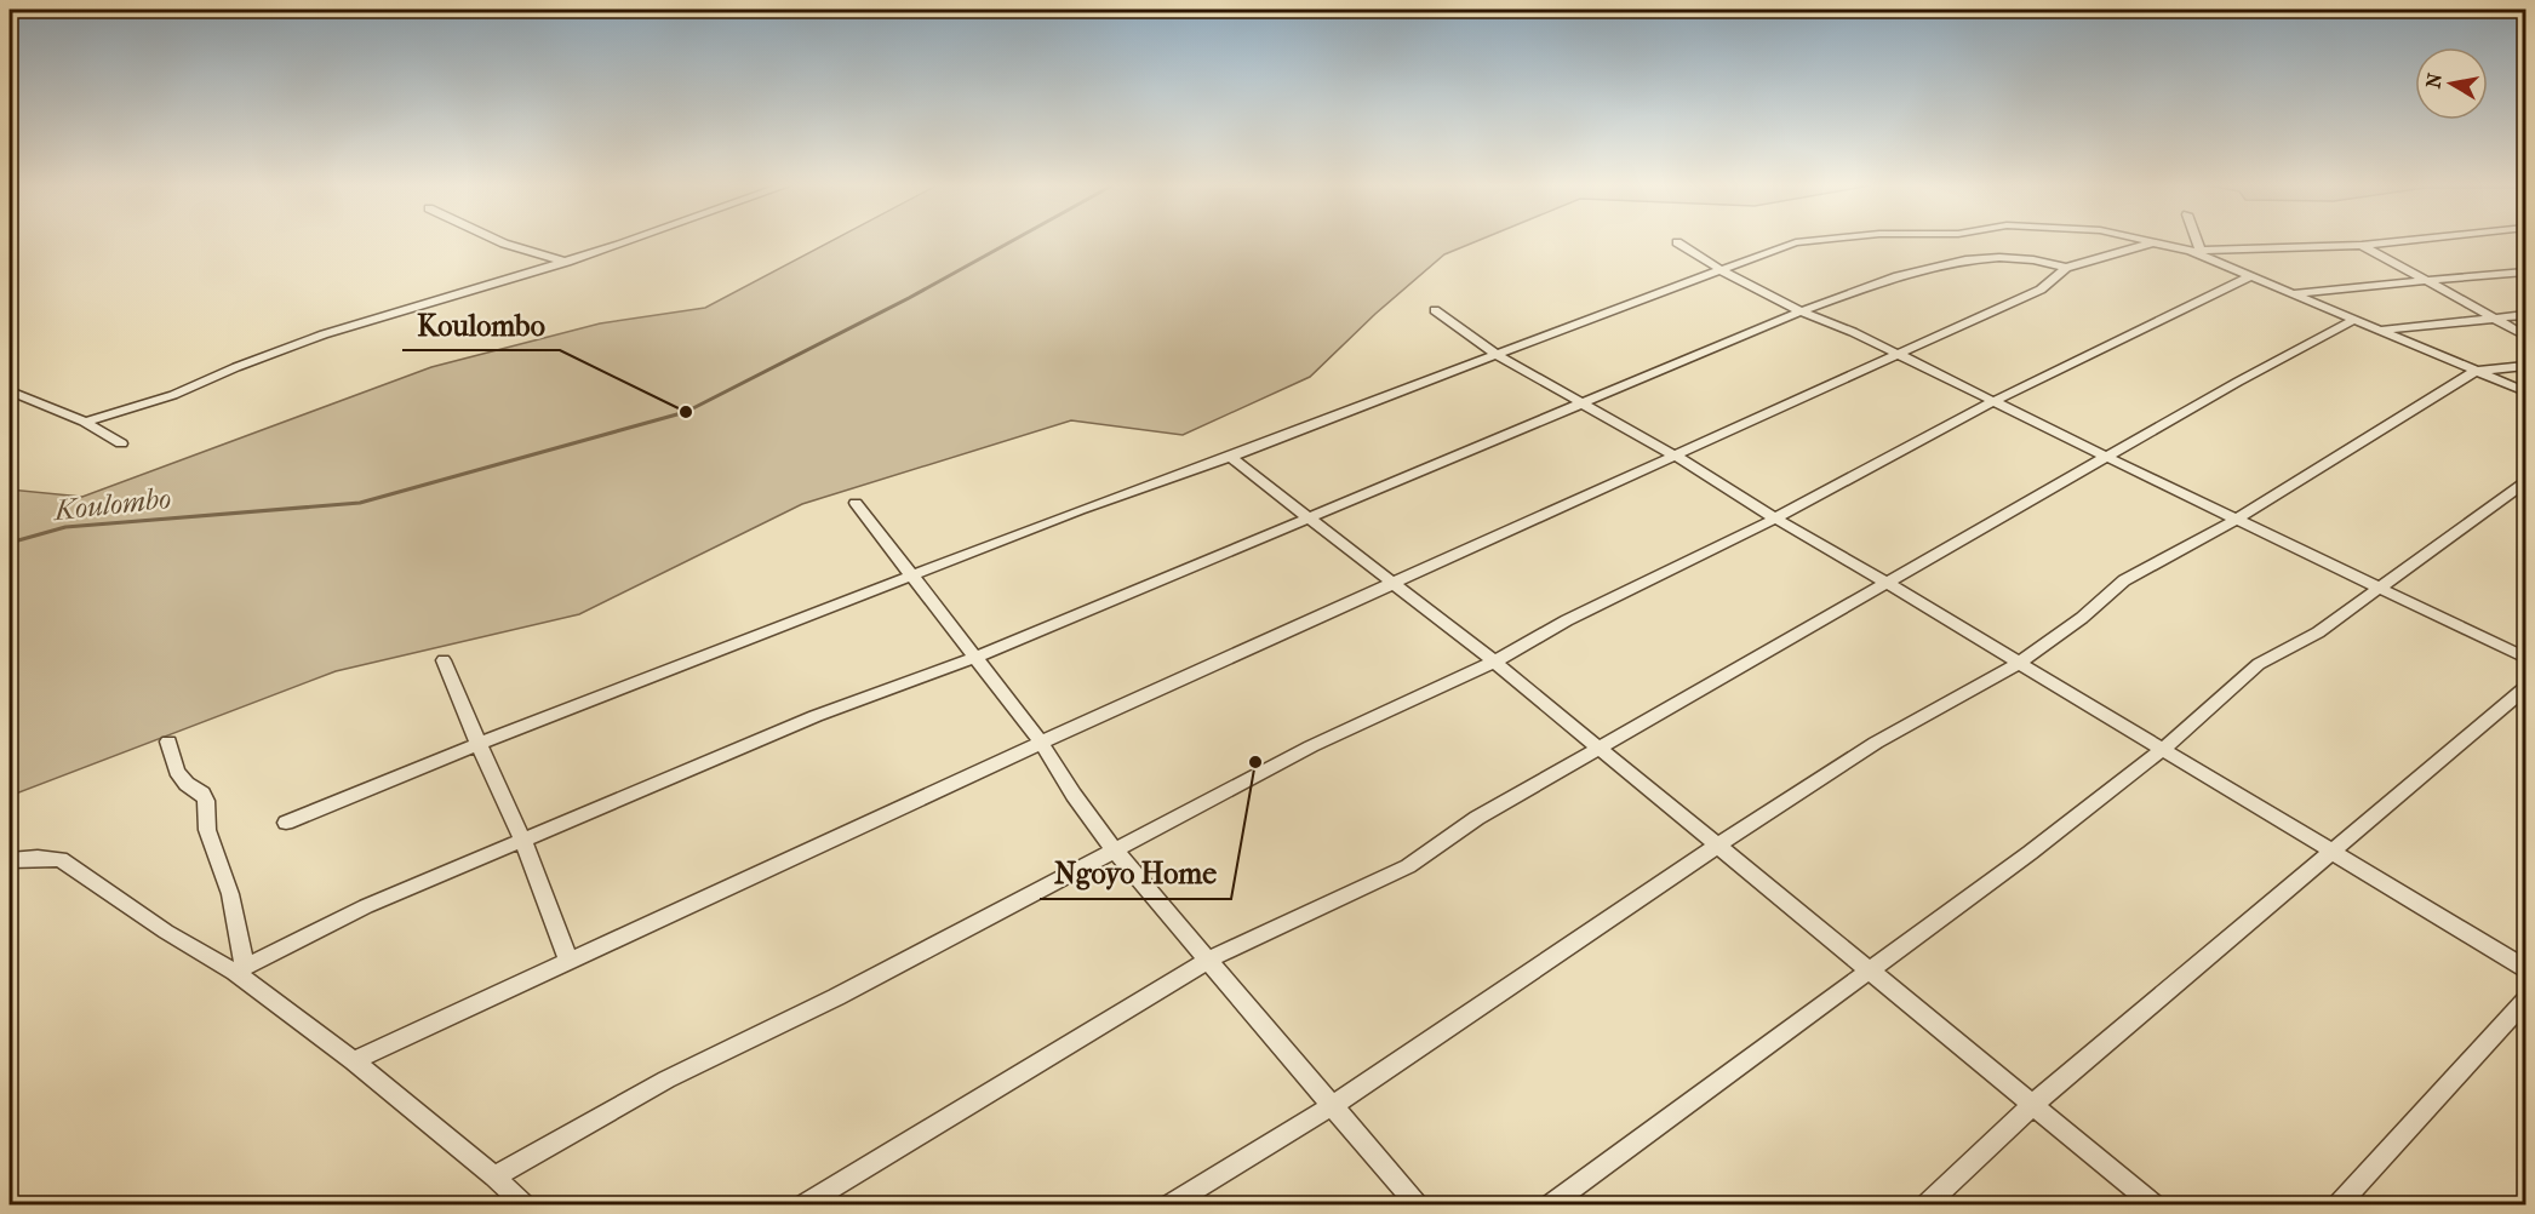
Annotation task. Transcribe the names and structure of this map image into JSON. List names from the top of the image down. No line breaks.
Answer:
{"water":["Koulombo"],"places":["Koulombo","Ngoyo Home"],"north":"left"}
